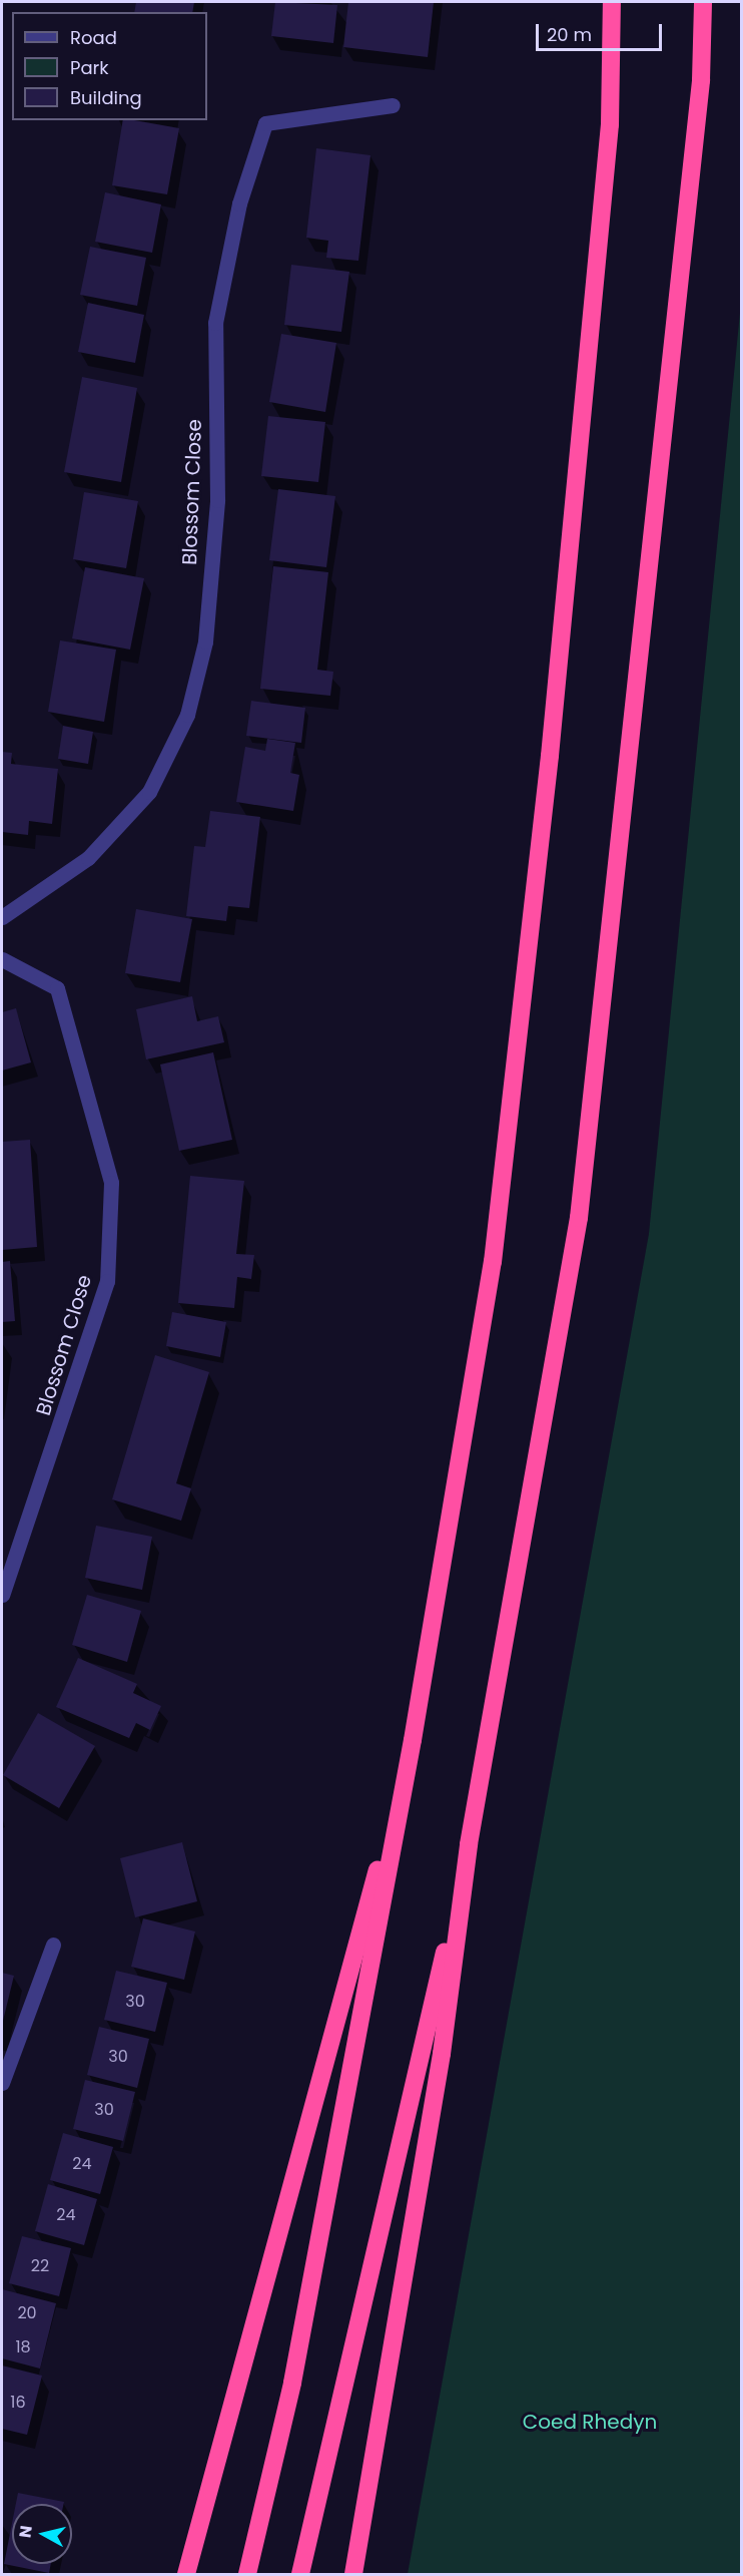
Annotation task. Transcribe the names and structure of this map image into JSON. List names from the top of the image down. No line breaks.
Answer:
{"streets":{"street":["Blossom Close"]},"parks":["Coed Rhedyn"],"house_numbers":["30","30","30","24","24","22","20","18","16"],"legend":["Road","Park","Building"],"scale_bar":"20 m","north":"left"}
